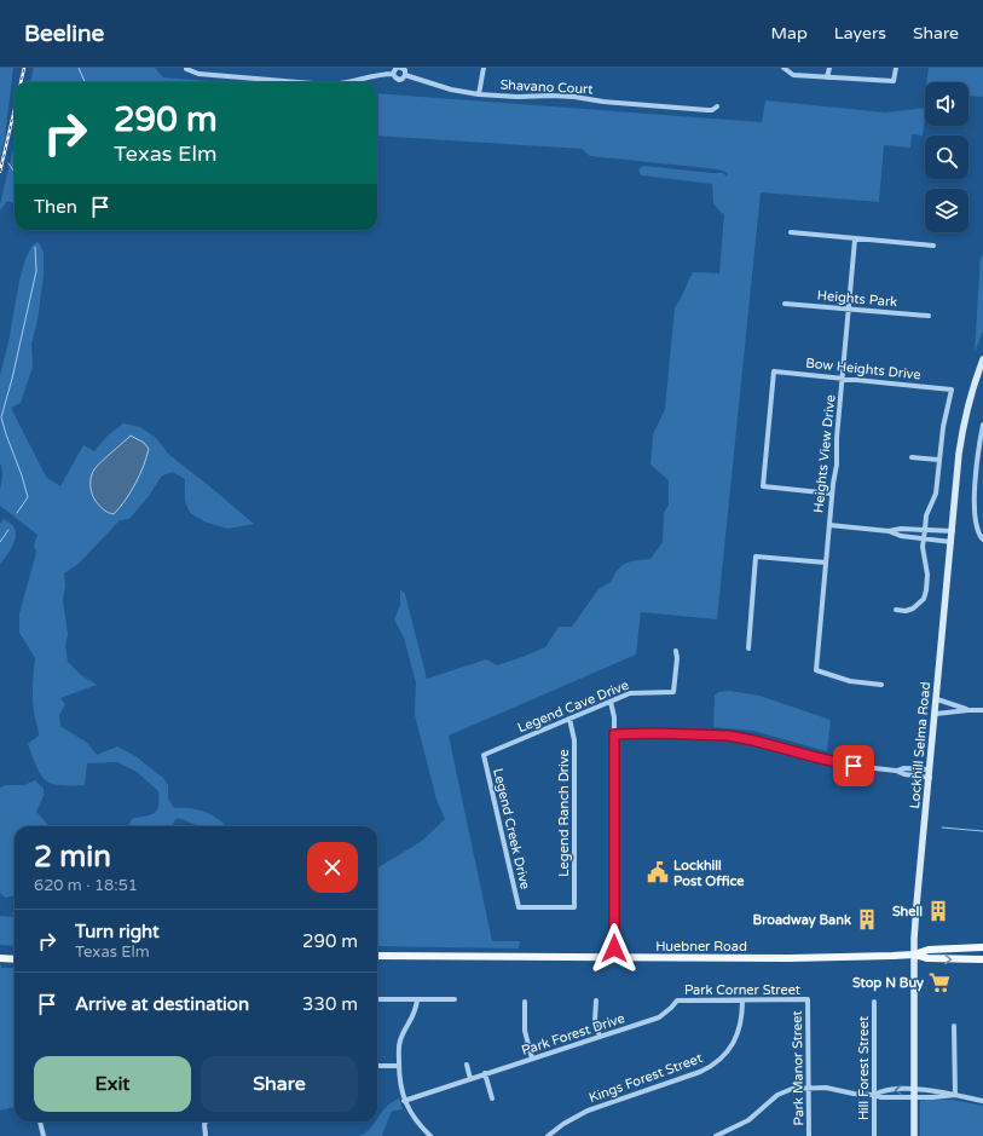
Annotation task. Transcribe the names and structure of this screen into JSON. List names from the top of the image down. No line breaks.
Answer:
{"streets":{"main road":["Lockhill Selma Road","Huebner Road"],"street":["Shavano Court","Heights Park","Bow Heights Drive","Heights View Drive","Legend Cave Drive","Legend Ranch Drive","Legend Creek Drive","Park Corner Street","Park Forest Drive","Park Manor Street","Hill Forest Street","Kings Forest Street"]},"crossings":[["Heights Park","Heights View Drive"],["Bow Heights Drive","Heights View Drive"],["Legend Cave Drive","Legend Ranch Drive"],["Legend Cave Drive","Legend Creek Drive"],["Lockhill Selma Road","Huebner Road"],["Legend Ranch Drive","Legend Creek Drive"],["Park Corner Street","Park Forest Drive"],["Park Corner Street","Park Manor Street"],["Park Corner Street","Kings Forest Street"]],"places":{"public building":["Lockhill Post Office"],"building":["Shell","Broadway Bank"],"supermarket":["Stop N Buy"]},"page":{"header":"Beeline","nav":["Map","Layers","Share"],"turn":["290 m","Texas Elm"],"then":"Then","heading":["2 min","620 m · 18:51"],"list":[{"name":"Turn right","note":"Texas Elm","value":"290 m"},{"name":"Arrive at destination","value":"330 m"}],"buttons":["Exit","Share"]}}
